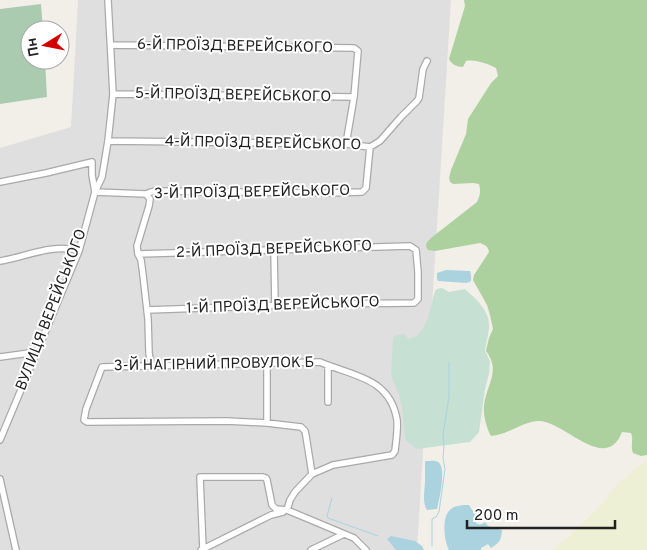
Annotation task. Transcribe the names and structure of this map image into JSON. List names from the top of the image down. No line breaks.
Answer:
{"streets":{"street":["6-Й ПРОЇЗД ВЕРЕЙСЬКОГО","5-Й ПРОЇЗД ВЕРЕЙСЬКОГО","4-Й ПРОЇЗД ВЕРЕЙСЬКОГО","3-Й ПРОЇЗД ВЕРЕЙСЬКОГО","2-Й ПРОЇЗД ВЕРЕЙСЬКОГО","1-Й ПРОЇЗД ВЕРЕЙСЬКОГО","ВУЛИЦЯ ВЕРЕЙСЬКОГО","3-Й НАГІРНИЙ ПРОВУЛОК Б"]},"crossings":[["6-Й ПРОЇЗД ВЕРЕЙСЬКОГО","5-Й ПРОЇЗД ВЕРЕЙСЬКОГО"],["6-Й ПРОЇЗД ВЕРЕЙСЬКОГО","ВУЛИЦЯ ВЕРЕЙСЬКОГО"],["5-Й ПРОЇЗД ВЕРЕЙСЬКОГО","ВУЛИЦЯ ВЕРЕЙСЬКОГО"],["4-Й ПРОЇЗД ВЕРЕЙСЬКОГО","3-Й ПРОЇЗД ВЕРЕЙСЬКОГО"],["4-Й ПРОЇЗД ВЕРЕЙСЬКОГО","ВУЛИЦЯ ВЕРЕЙСЬКОГО"],["3-Й ПРОЇЗД ВЕРЕЙСЬКОГО","ВУЛИЦЯ ВЕРЕЙСЬКОГО"],["2-Й ПРОЇЗД ВЕРЕЙСЬКОГО","1-Й ПРОЇЗД ВЕРЕЙСЬКОГО"]],"scale_bar":"200 m","north":"left"}
